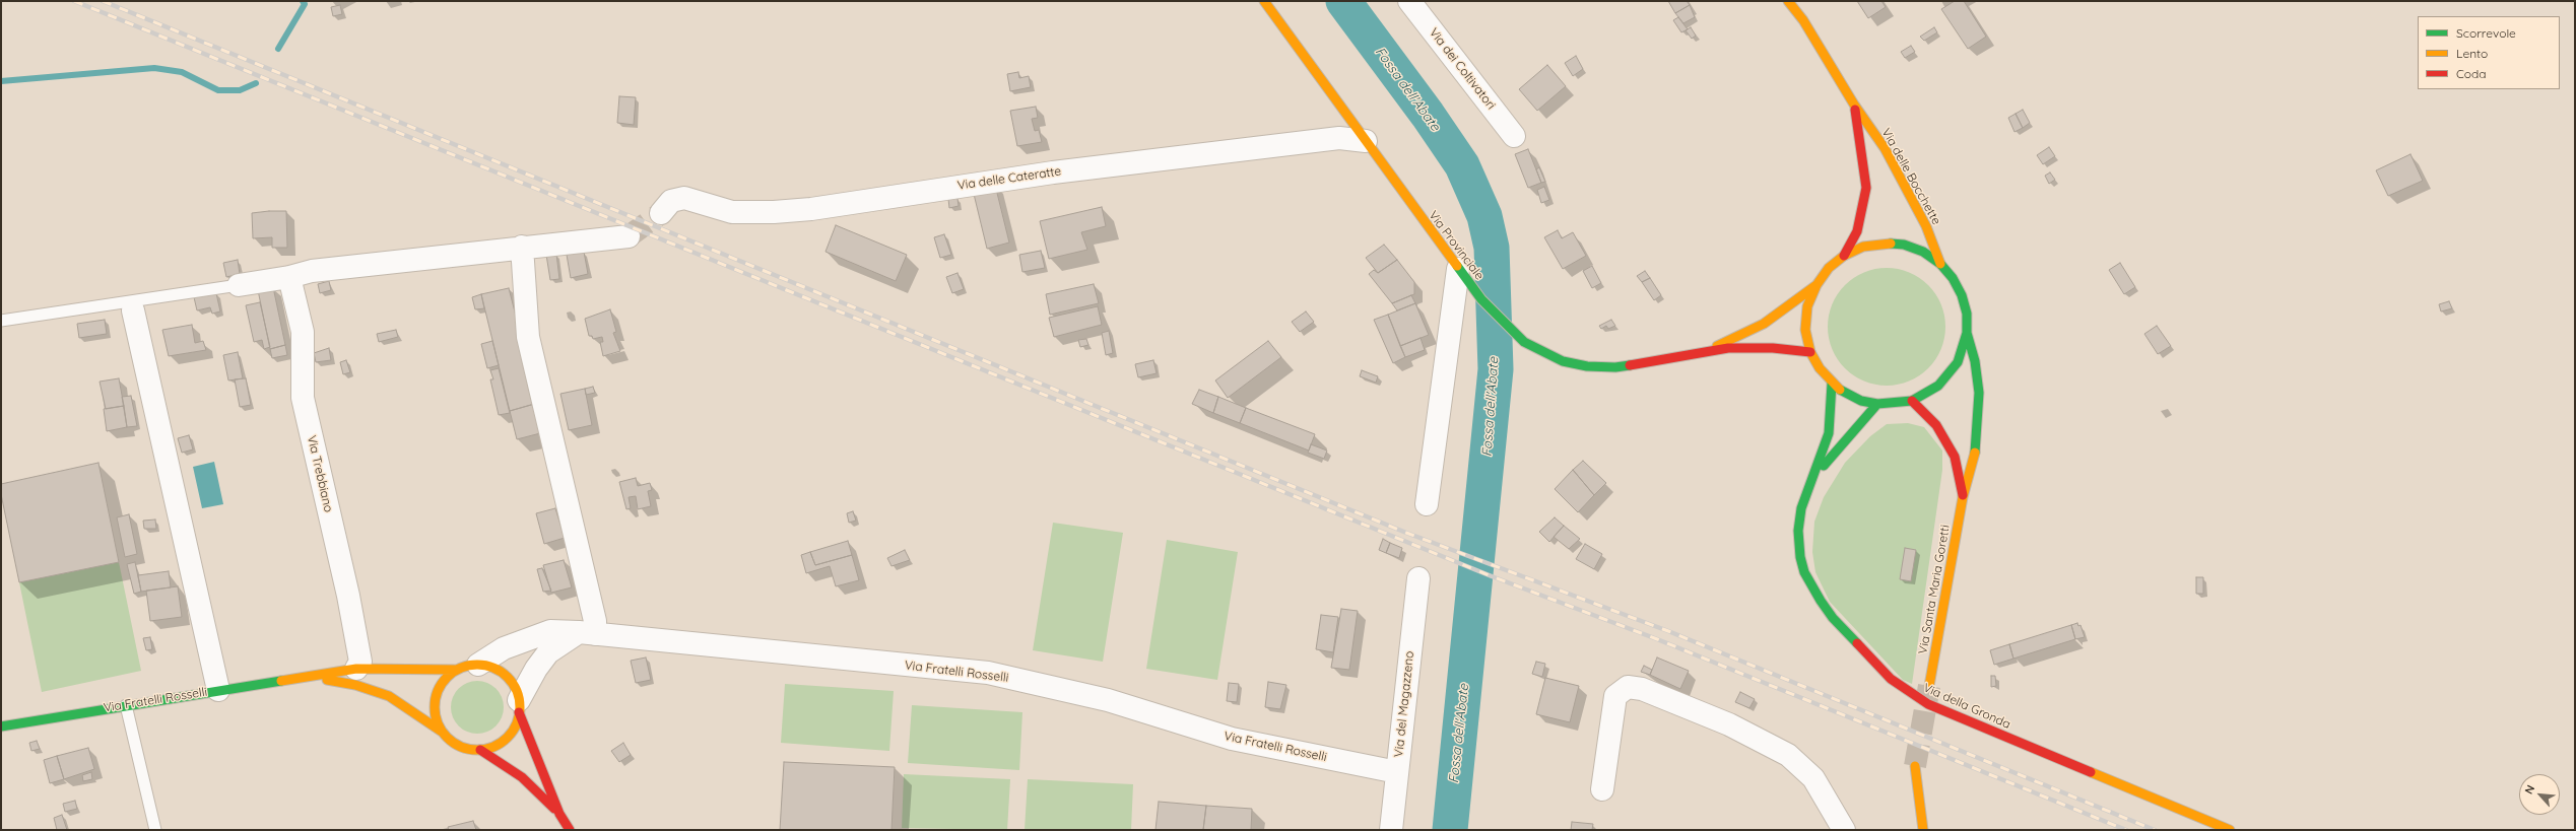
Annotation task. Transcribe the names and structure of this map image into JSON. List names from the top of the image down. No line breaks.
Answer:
{"streets":{"street":["Via dei Coltivatori","Via delle Bocchette","Via delle Cateratte","Via Provinciale","Via Trebbiano","Via Santa Maria Goretti","Via Fratelli Rosselli","Via del Magazzeno","Via della Gronda"]},"crossings":[["Via delle Cateratte","Via Provinciale"],["Via Trebbiano","Via Fratelli Rosselli"],["Via Fratelli Rosselli","Via del Magazzeno"]],"water":["Fossa dell'Abate"],"legend":["Scorrevole","Lento","Coda"],"north":"top left"}
